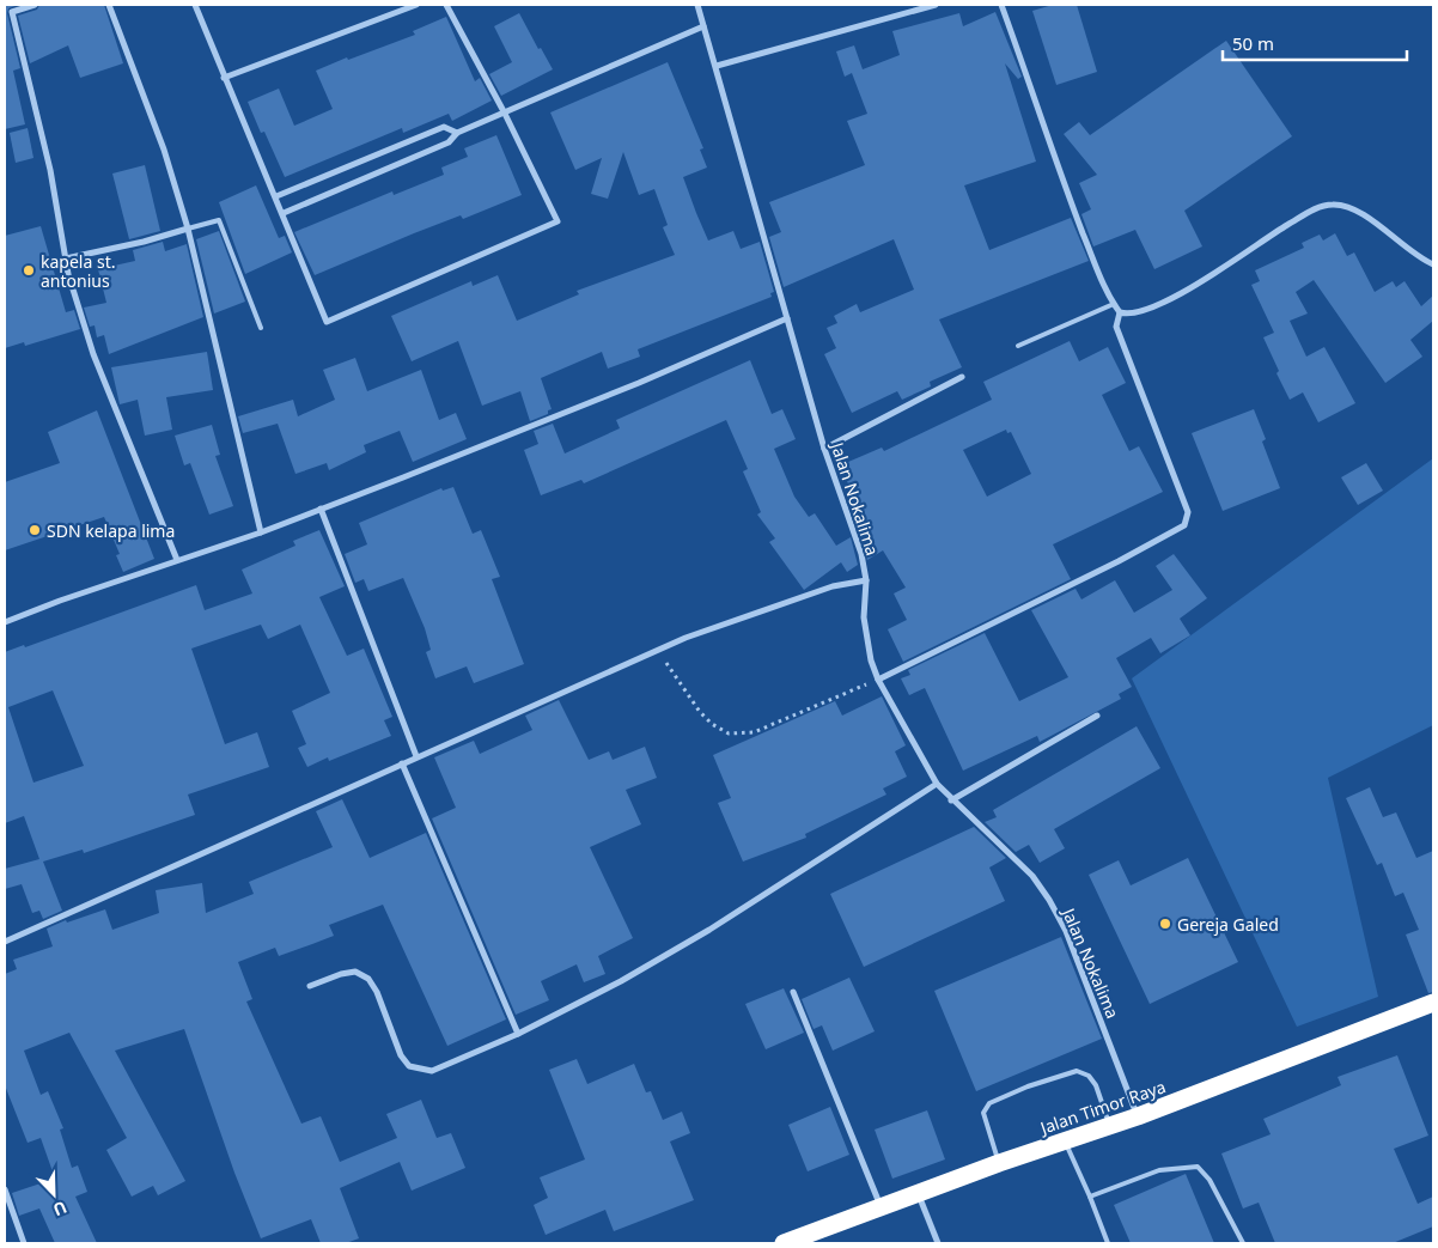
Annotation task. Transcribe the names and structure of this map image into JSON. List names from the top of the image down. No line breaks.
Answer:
{"streets":{"highway":["Jalan Timor Raya"],"street":["Jalan Nokalima"]},"crossings":[["Jalan Nokalima","Jalan Timor Raya"]],"places":["kapela st. antonius","SDN kelapa lima","Gereja Galed"],"scale_bar":"50 m","north":"bottom right"}
